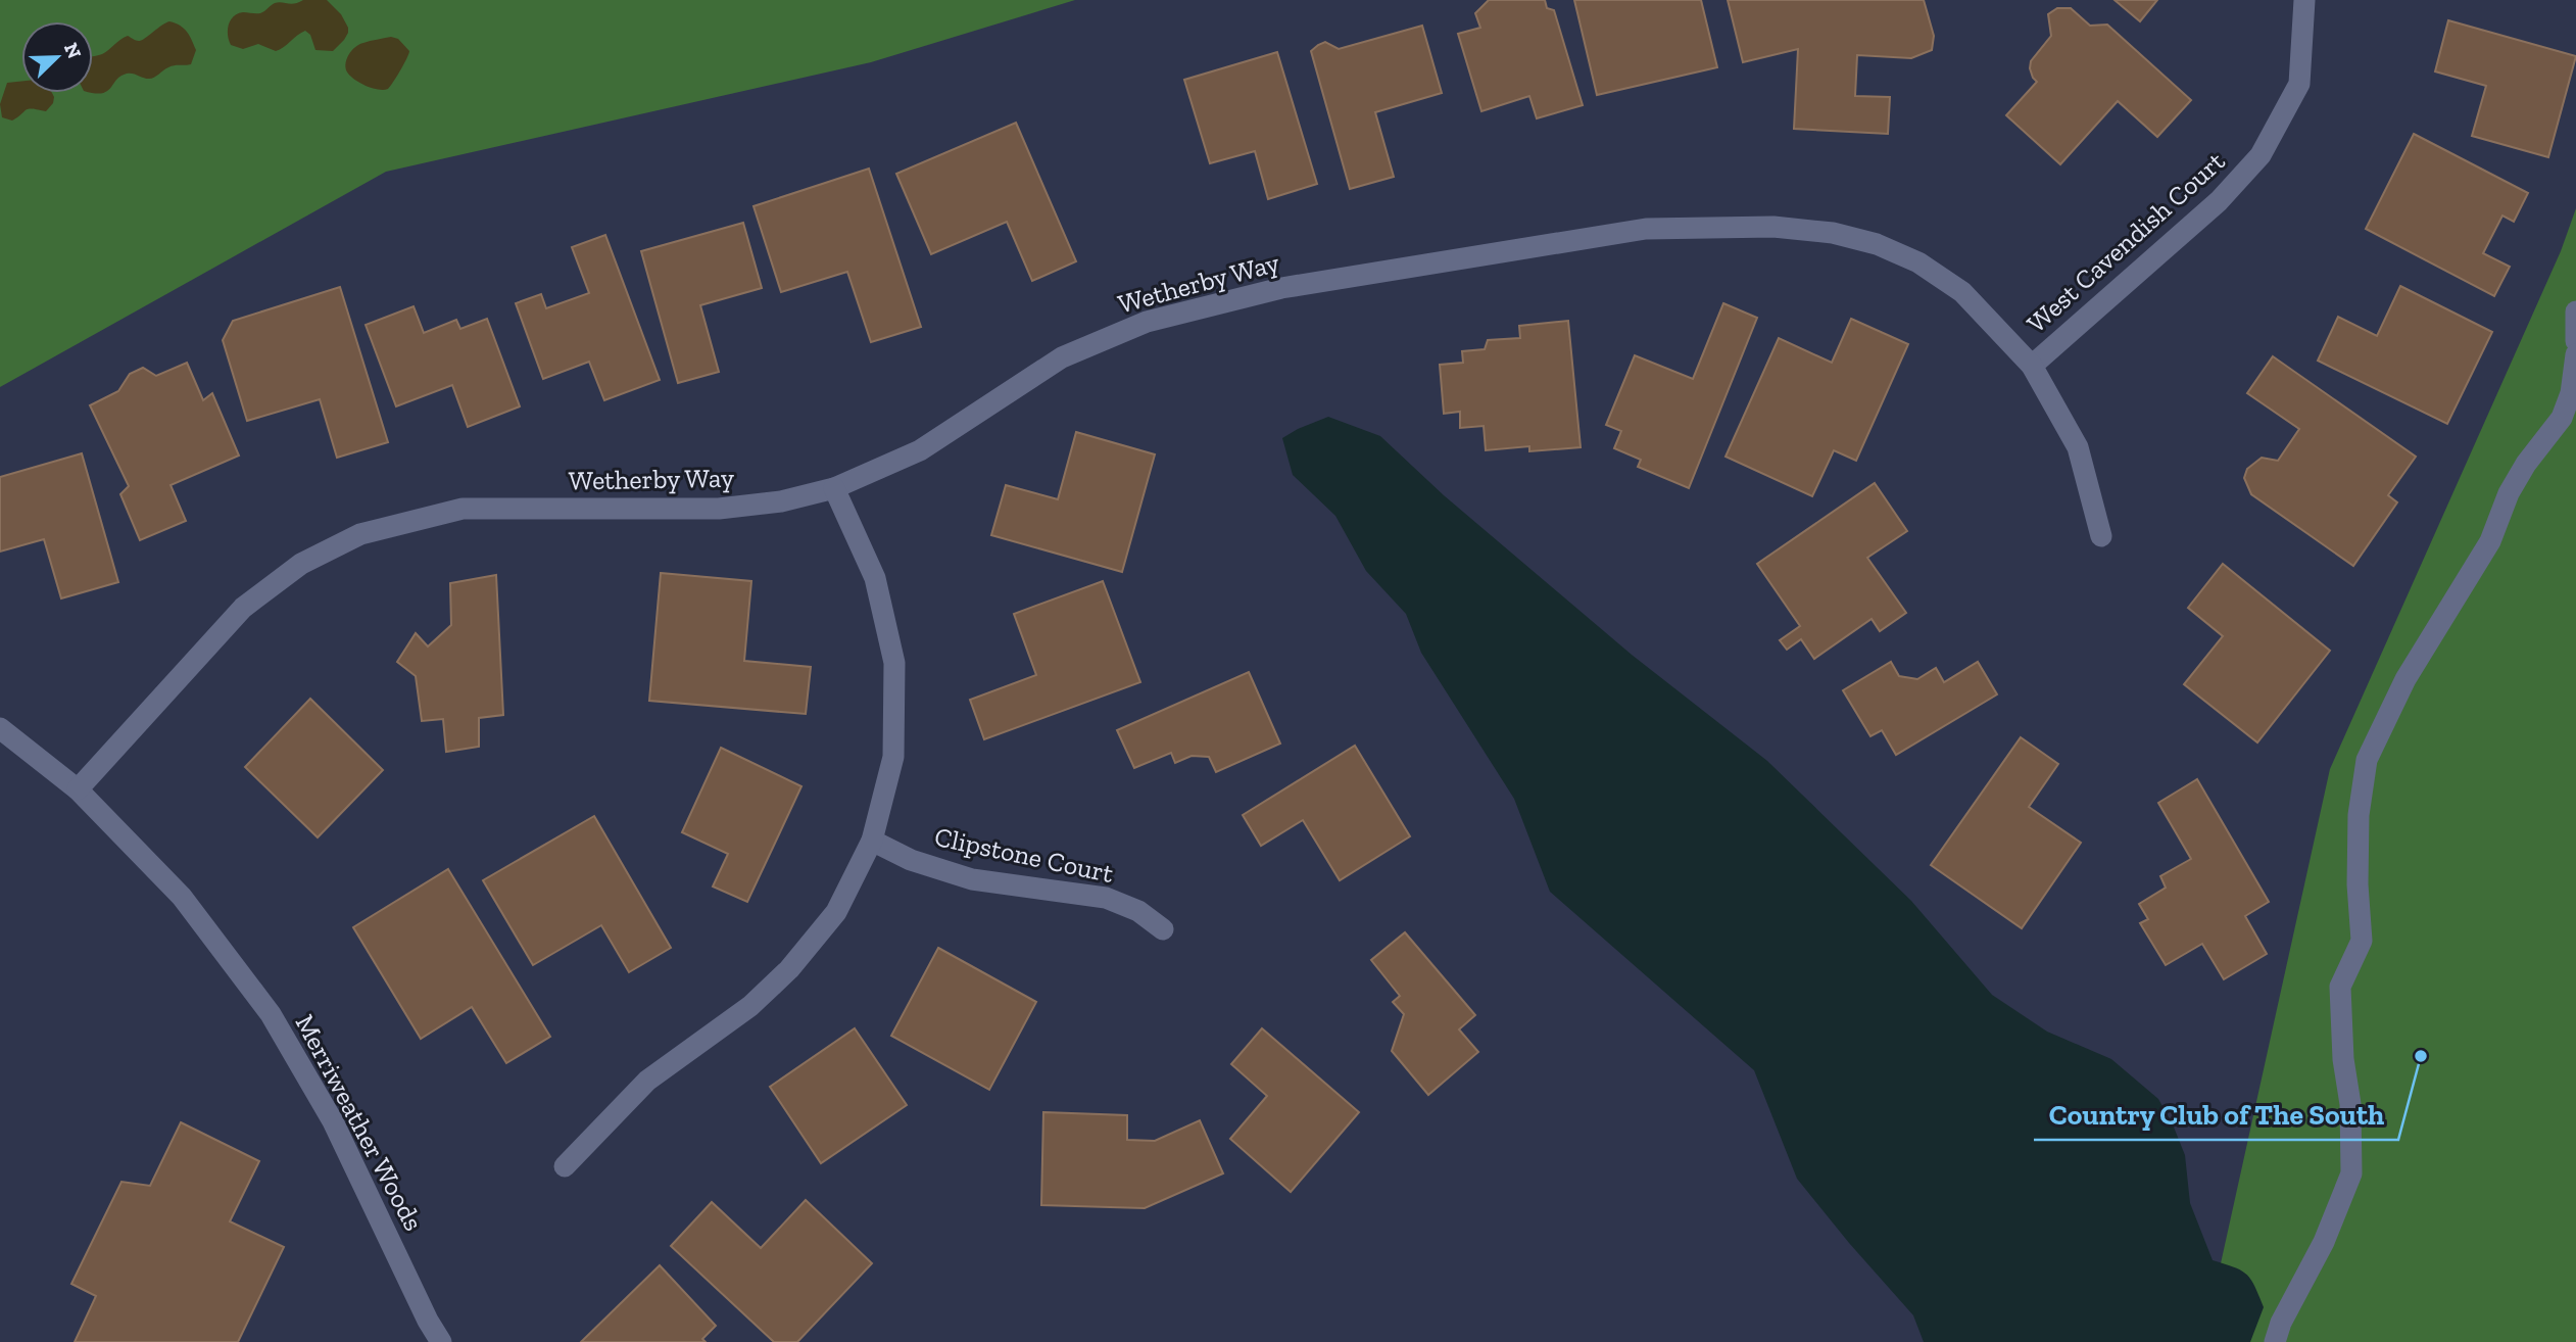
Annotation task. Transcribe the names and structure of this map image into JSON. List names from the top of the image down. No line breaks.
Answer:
{"streets":{"street":["West Cavendish Court","Wetherby Way","Clipstone Court","Merriweather Woods"]},"crossings":[["West Cavendish Court","Wetherby Way"],["Wetherby Way","Merriweather Woods"]],"places":["Country Club of The South"],"north":"top right"}
